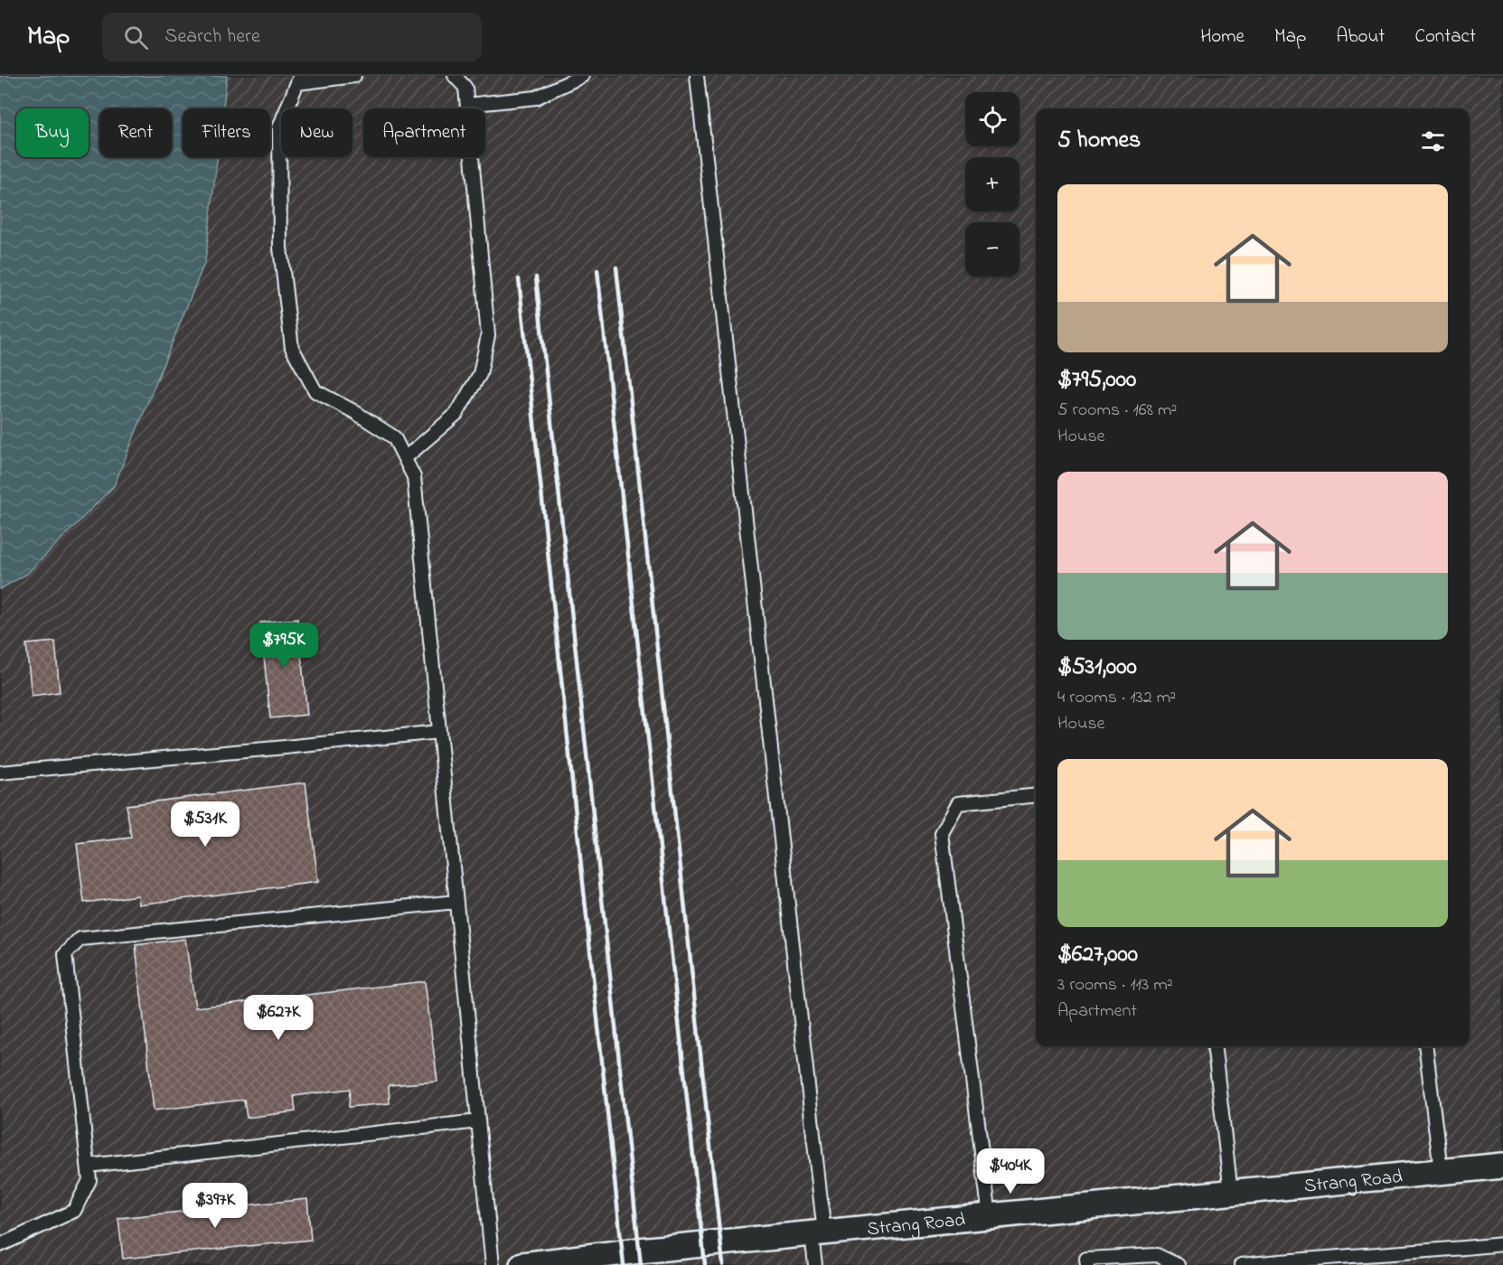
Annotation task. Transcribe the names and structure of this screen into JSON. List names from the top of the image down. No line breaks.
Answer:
{"streets":{"street":["Strang Road"]},"page":{"header":"Map","search":"Search here","nav":["Home","Map","About","Contact"],"map_buttons":["+","−"],"chip":["Buy","Rent","Filters","New","Apartment"],"heading":"5 homes","list":[{"name":"$795,000","note":"5 rooms · 168 m² · House"},{"name":"$531,000","note":"4 rooms · 132 m² · House"},{"name":"$627,000","note":"3 rooms · 113 m² · Apartment"}],"price":["$795K","$531K","$627K","$404K","$397K"]}}
